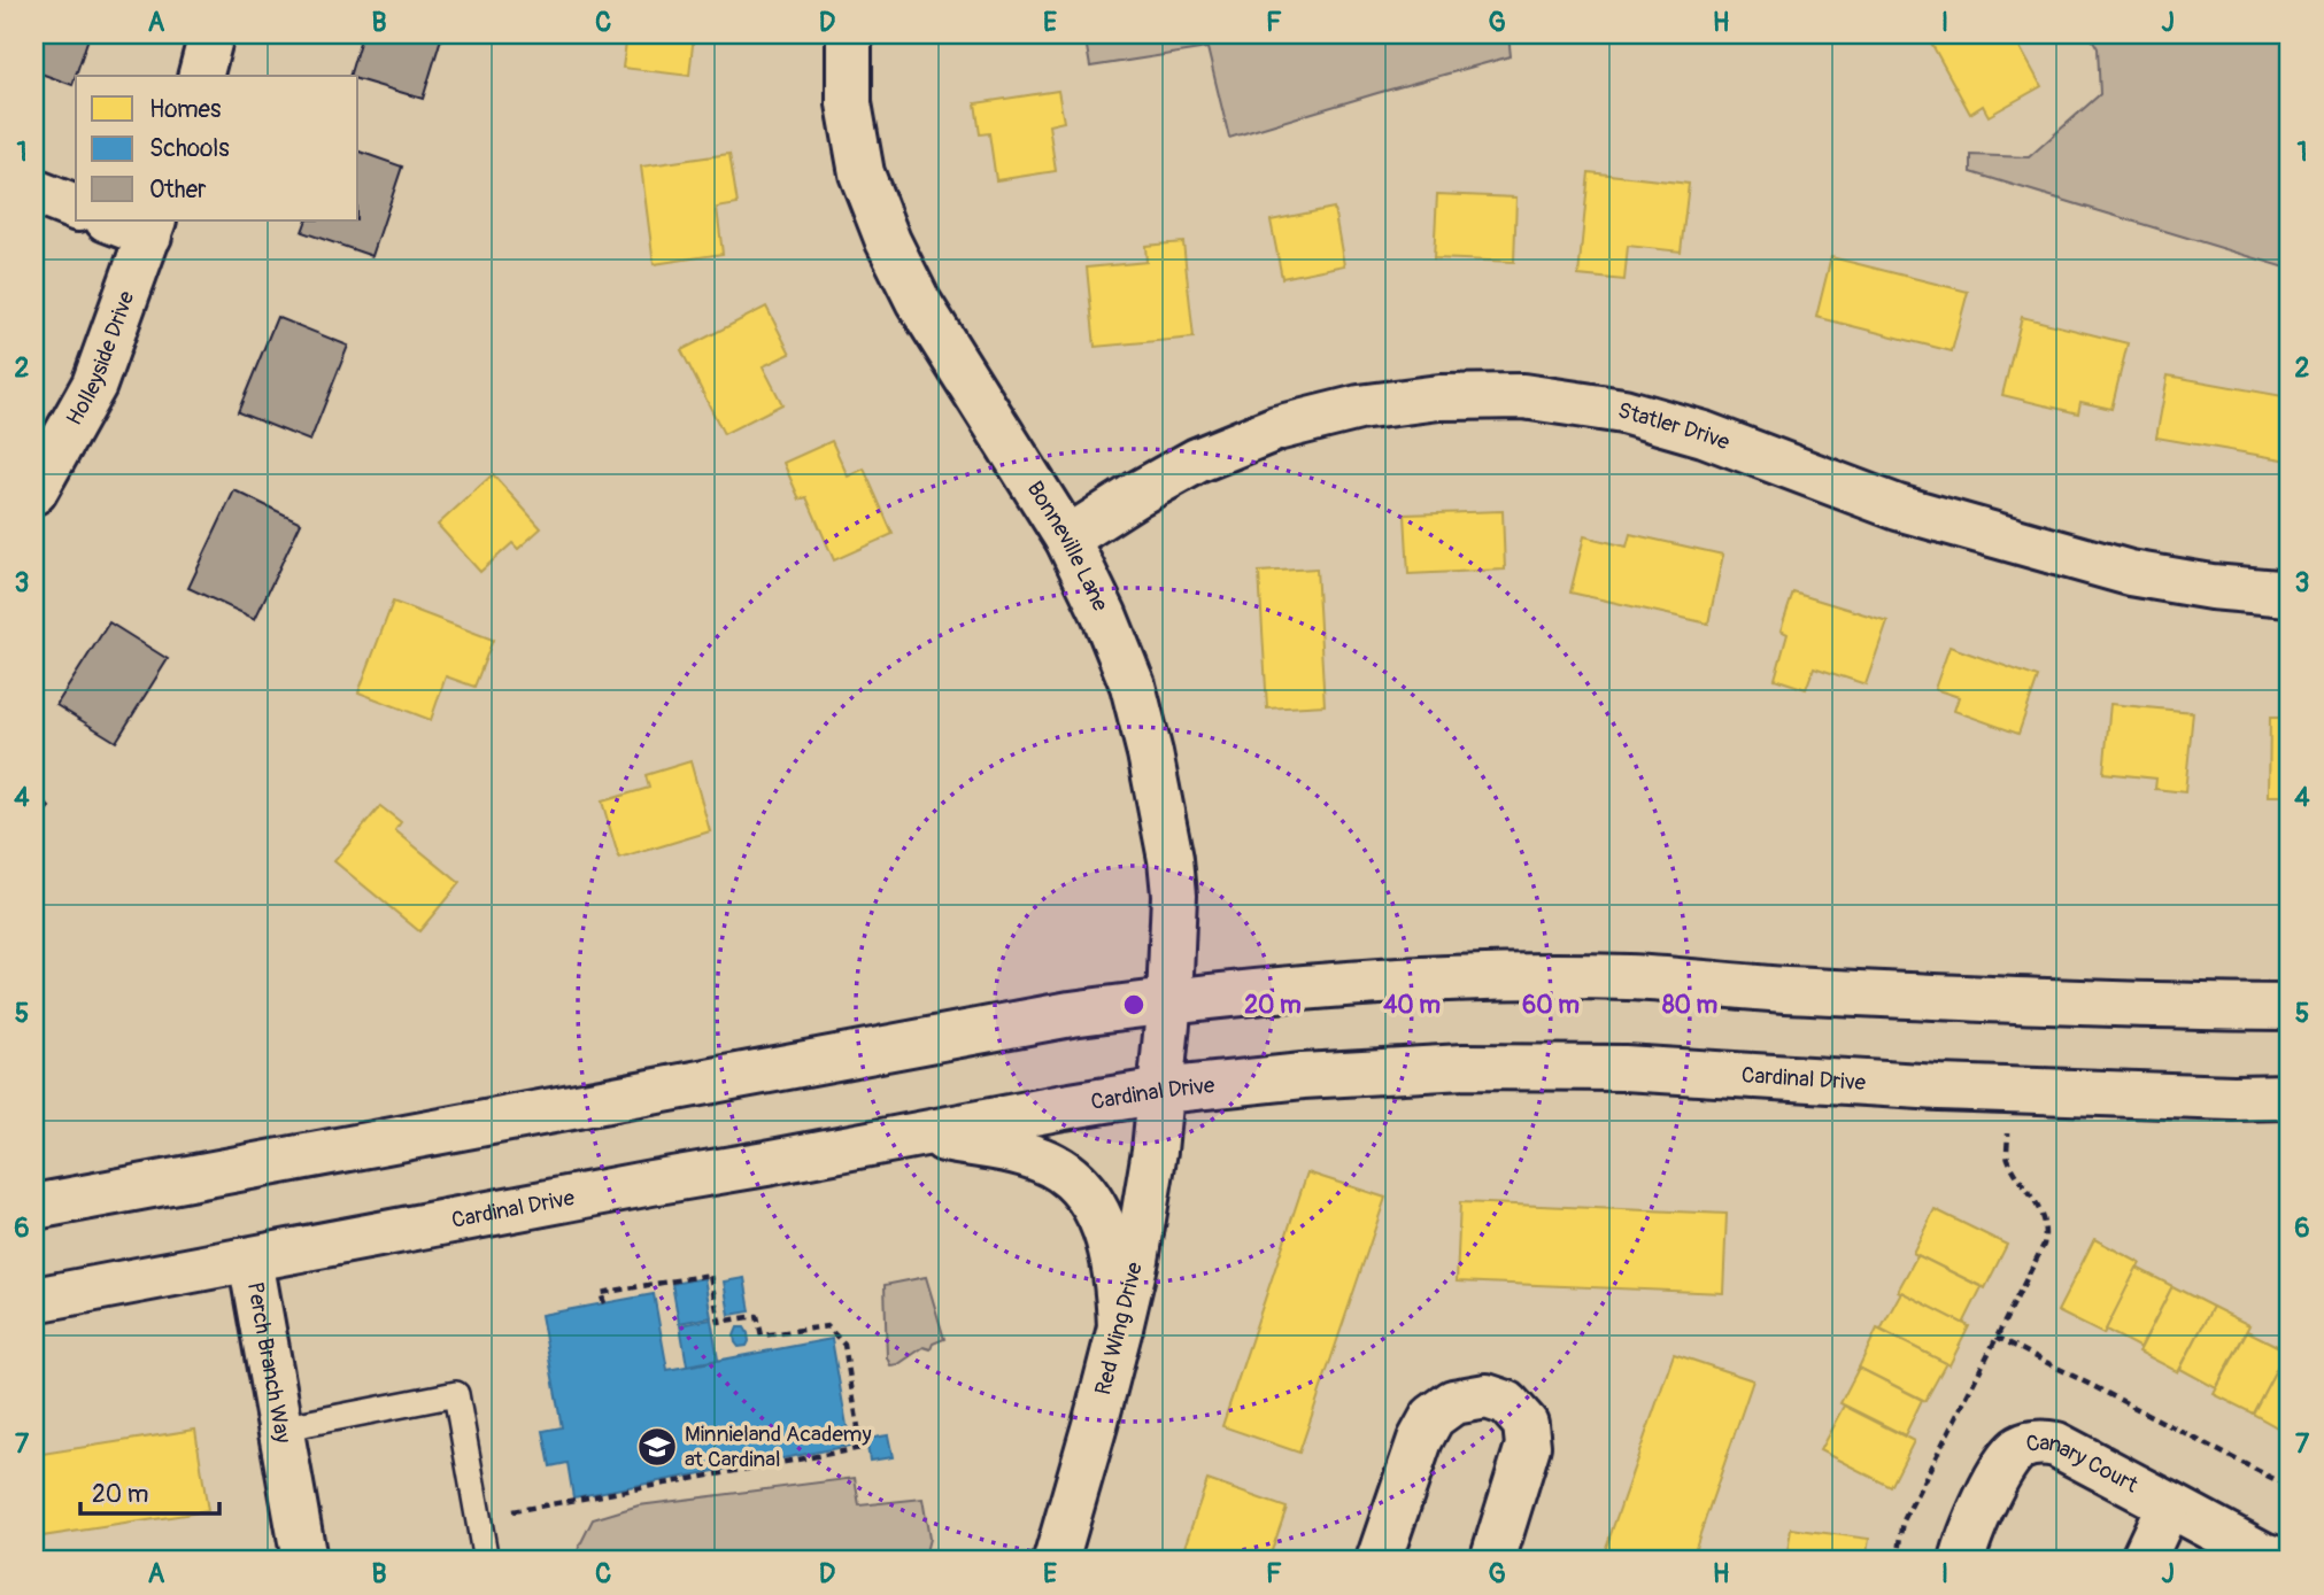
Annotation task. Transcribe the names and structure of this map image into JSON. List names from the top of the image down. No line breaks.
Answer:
{"streets":{"main road":["Holleyside Drive","Statler Drive","Bonneville Lane","Cardinal Drive","Red Wing Drive","Perch Branch Way","Canary Court"]},"crossings":[["Statler Drive","Bonneville Lane"],["Bonneville Lane","Cardinal Drive"],["Bonneville Lane","Red Wing Drive"],["Cardinal Drive","Red Wing Drive"],["Cardinal Drive","Perch Branch Way"]],"places":{"school or university":["Minnieland Academy at Cardinal"]},"legend":["Homes","Schools","Other"],"scale_bar":"20 m","grid":{"columns":["A","B","C","D","E","F","G","H","I","J"],"rows":["1","2","3","4","5","6","7"]},"rings":["20 m","40 m","60 m","80 m"]}
